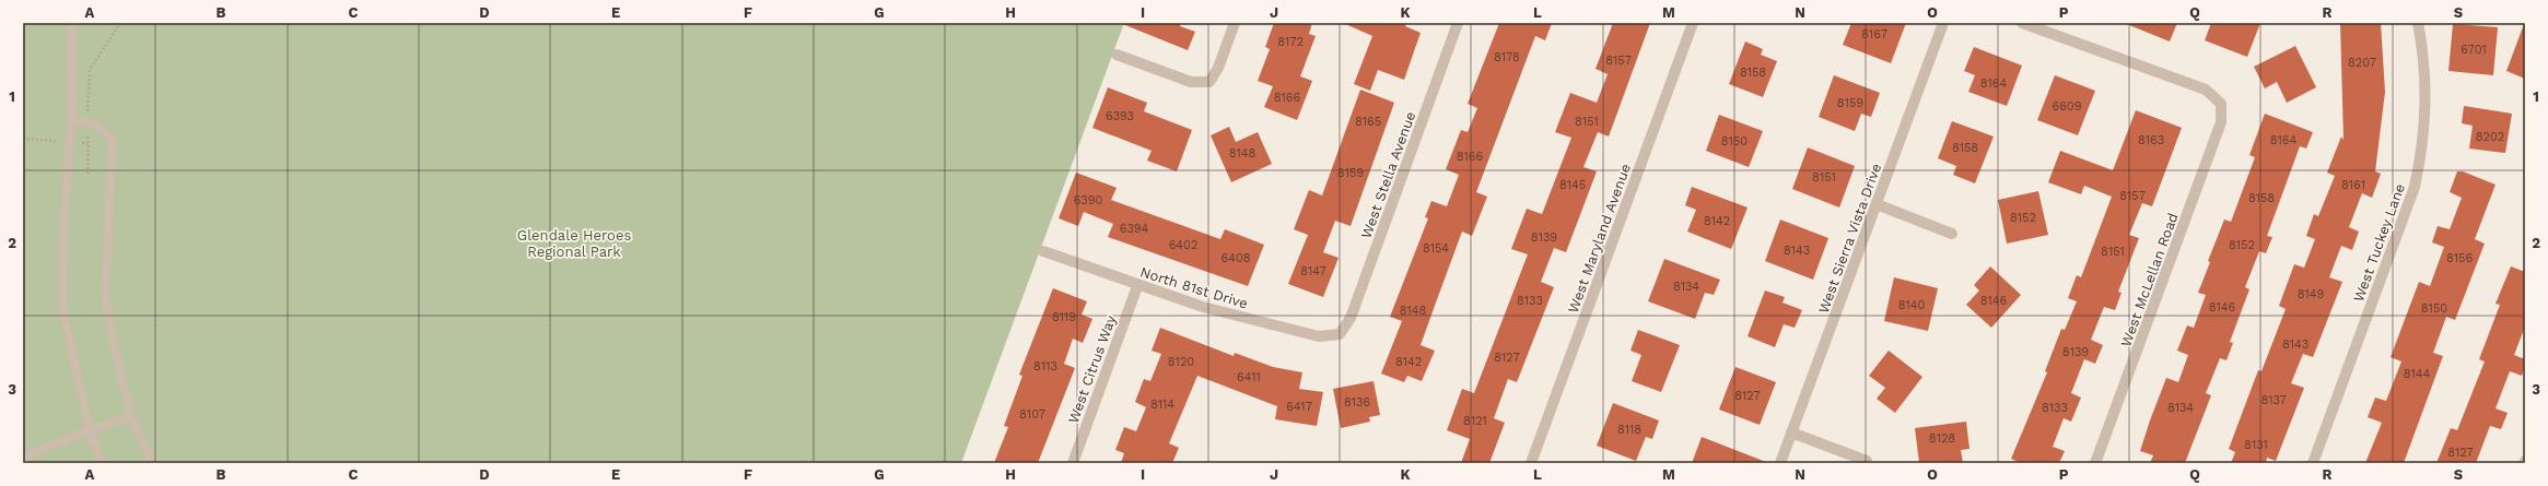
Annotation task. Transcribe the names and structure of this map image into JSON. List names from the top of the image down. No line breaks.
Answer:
{"streets":{"street":["West Stella Avenue","West Maryland Avenue","West Sierra Vista Drive","West Tuckey Lane","West McLellan Road","North 81st Drive","West Citrus Way"]},"crossings":[["West Stella Avenue","North 81st Drive"],["North 81st Drive","West Citrus Way"]],"parks":["Glendale Heroes Regional Park"],"house_numbers":["8167","8172","6701","8178","8157","8207","8158","8164","8166","8159","6609","6393","8165","8151","8202","8163","8164","8150","8158","8148","8166","8159","8151","8145","8161","8157","8158","6390","8152","8142","6394","8139","6402","8152","8154","8143","8151","6408","8156","8147","8134","8149","8133","8146","8140","8146","8150","8148","8119","8143","8139","8127","8120","8142","8113","8144","6411","8127","8137","8136","8114","6417","8133","8134","8107","8121","8118","8128","8131","8127"],"grid":{"columns":["A","B","C","D","E","F","G","H","I","J","K","L","M","N","O","P","Q","R","S"],"rows":["1","2","3"]}}
